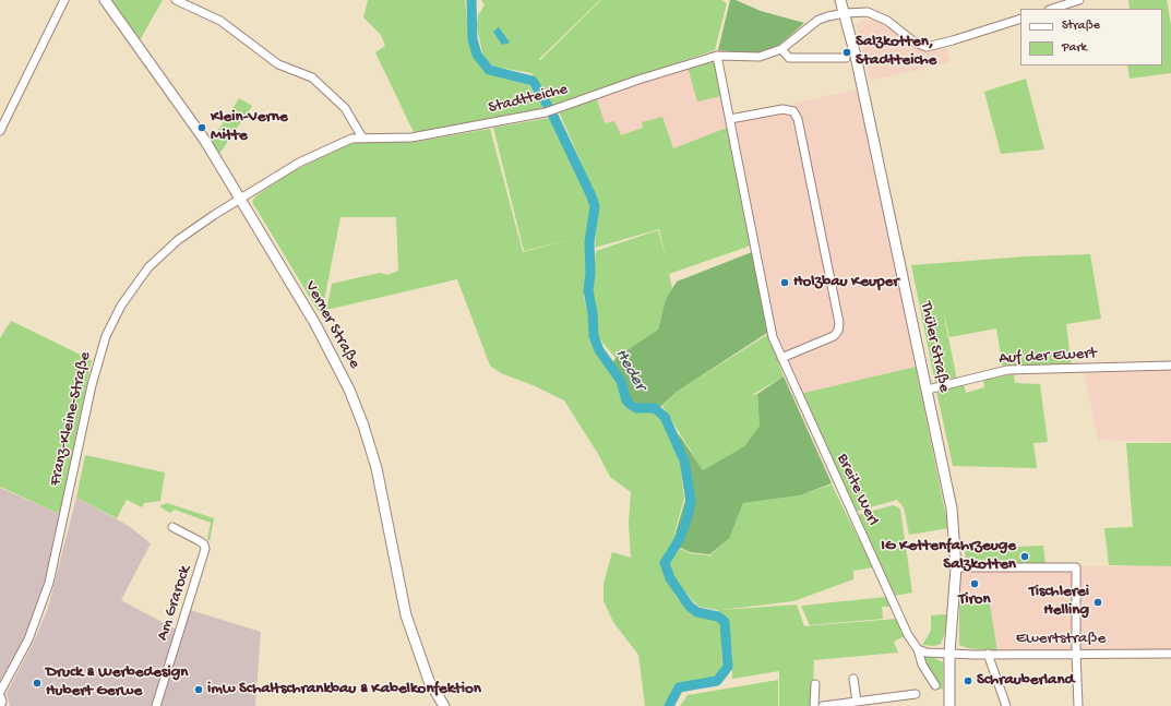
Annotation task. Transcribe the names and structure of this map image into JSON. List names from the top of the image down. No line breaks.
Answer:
{"streets":{"main road":["Verner Straße","Thüler Straße"],"street":["Stadtteiche","Auf der Ewert","Franz-Kleine-Straße","Breite Werl","Am Grarock","Ewertstraße"]},"crossings":[["Stadtteiche","Verner Straße"],["Stadtteiche","Thüler Straße"],["Stadtteiche","Franz-Kleine-Straße"],["Stadtteiche","Breite Werl"],["Verner Straße","Franz-Kleine-Straße"],["Thüler Straße","Auf der Ewert"],["Thüler Straße","Ewertstraße"]],"water":["Heder"],"places":["Salzkotten, Stadtteiche","Klein-Verne Mitte","Holzbau Keuper","IG Kettenfahrzeuge Salzkotten","Tiron","Tischlerei Helling","Schrauberland","Druck & Werbedesign Hubert Gerwe","imw Schaltschrankbau & Kabelkonfektion"],"legend":["Straße","Park"]}
